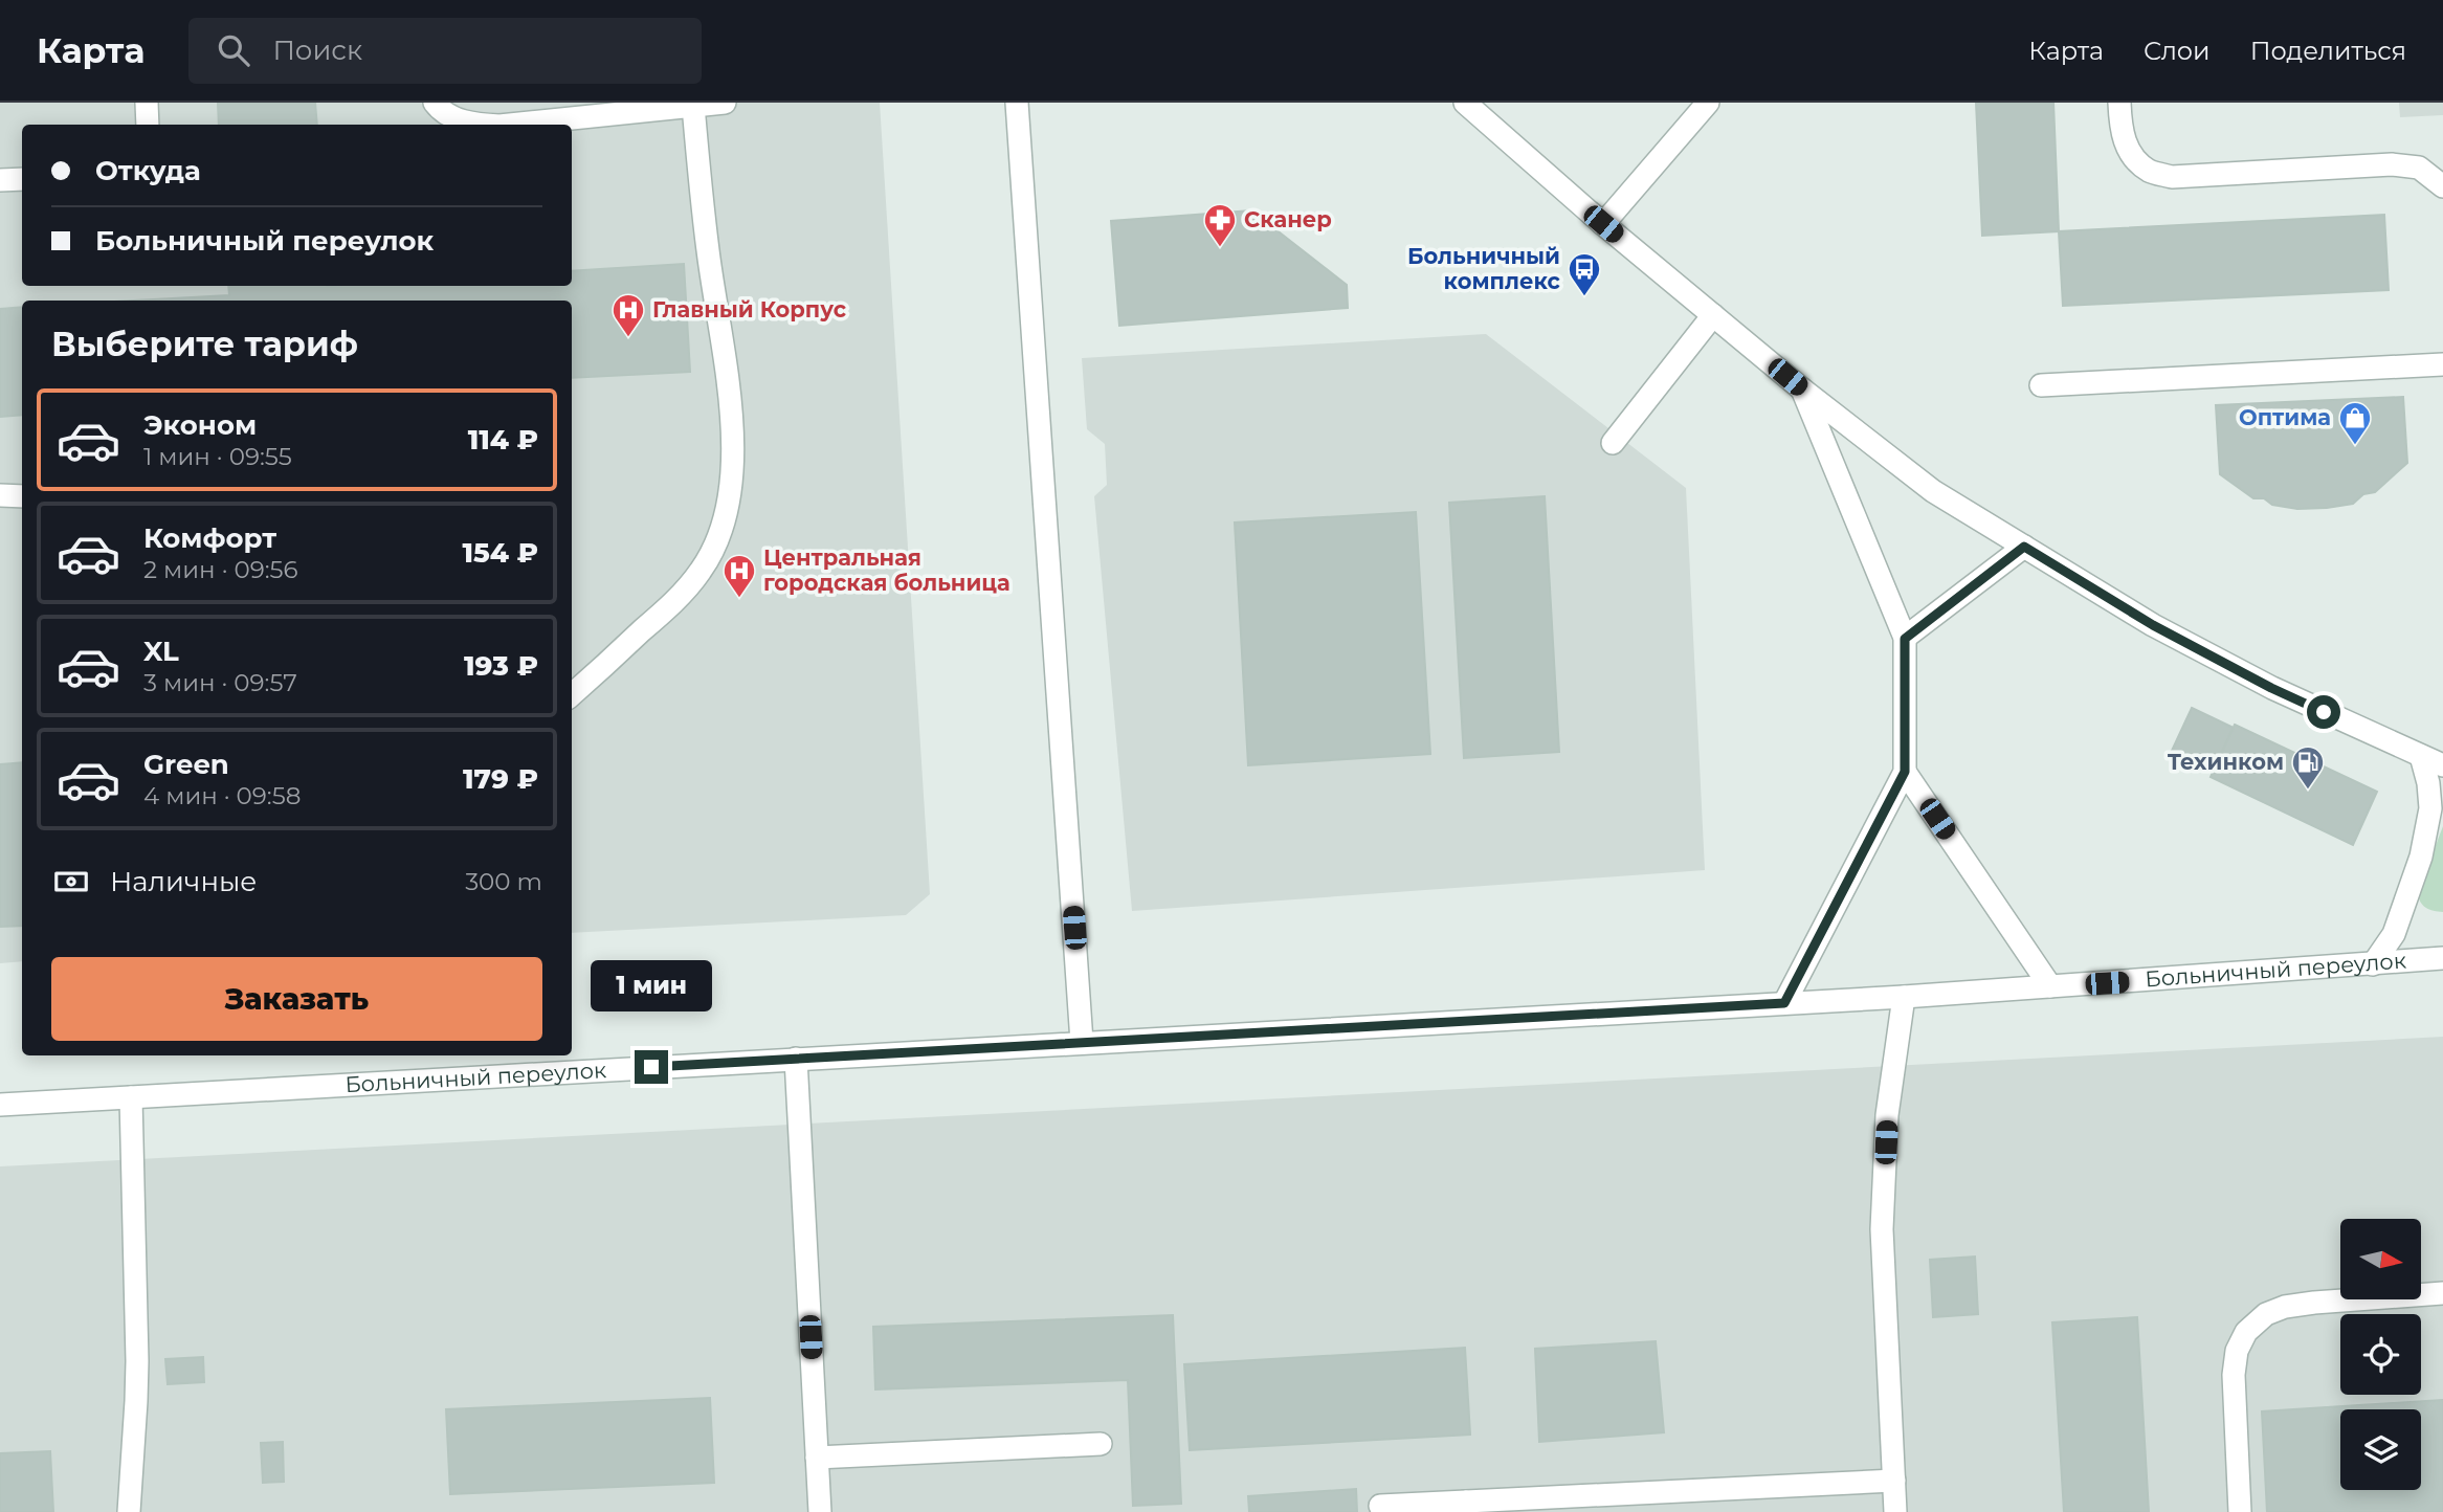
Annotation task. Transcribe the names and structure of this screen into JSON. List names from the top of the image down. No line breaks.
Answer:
{"streets":{"street":["Больничный переулок"]},"places":{"pharmacy":["Сканер"],"bus stop":["Больничный комплекс"],"hospital":["Главный Корпус","Центральная городская больница"],"shop":["Оптима"],"fuel station":["Техинком"]},"north":"right","page":{"header":"Карта","search":"Поиск","nav":["Карта","Слои","Поделиться"],"banner":["Откуда","Больничный переулок"],"heading":"Выберите тариф","list":[{"name":"Эконом","note":"1 мин · 09:55","value":"114 ₽"},{"name":"Комфорт","note":"2 мин · 09:56","value":"154 ₽"},{"name":"XL","note":"3 мин · 09:57","value":"193 ₽"},{"name":"Green","note":"4 мин · 09:58","value":"179 ₽"}],"pay":["Наличные","300 m"],"buttons":"Заказать","bubble":"1 мин"}}
